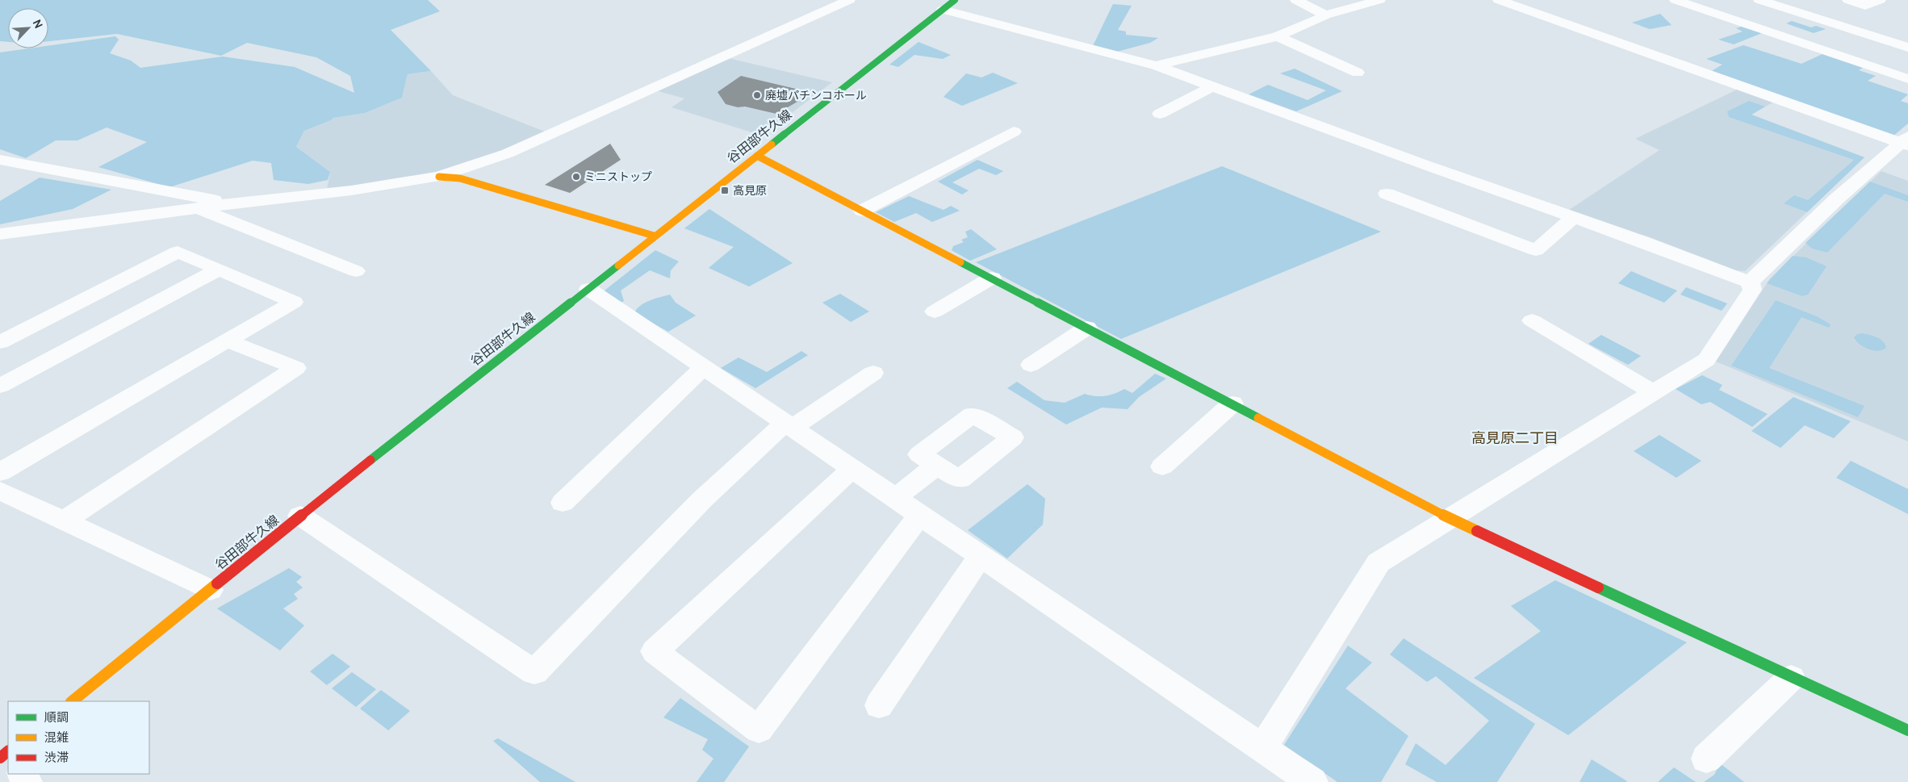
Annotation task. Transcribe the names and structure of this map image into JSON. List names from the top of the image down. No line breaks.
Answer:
{"streets":{"street":["谷田部牛久線"]},"districts":["高見原二丁目"],"places":{"other":["廃墟パチンコホール","ミニストップ"],"transit":["高見原"]},"legend":["順調","混雑","渋滞"],"north":"top right"}
